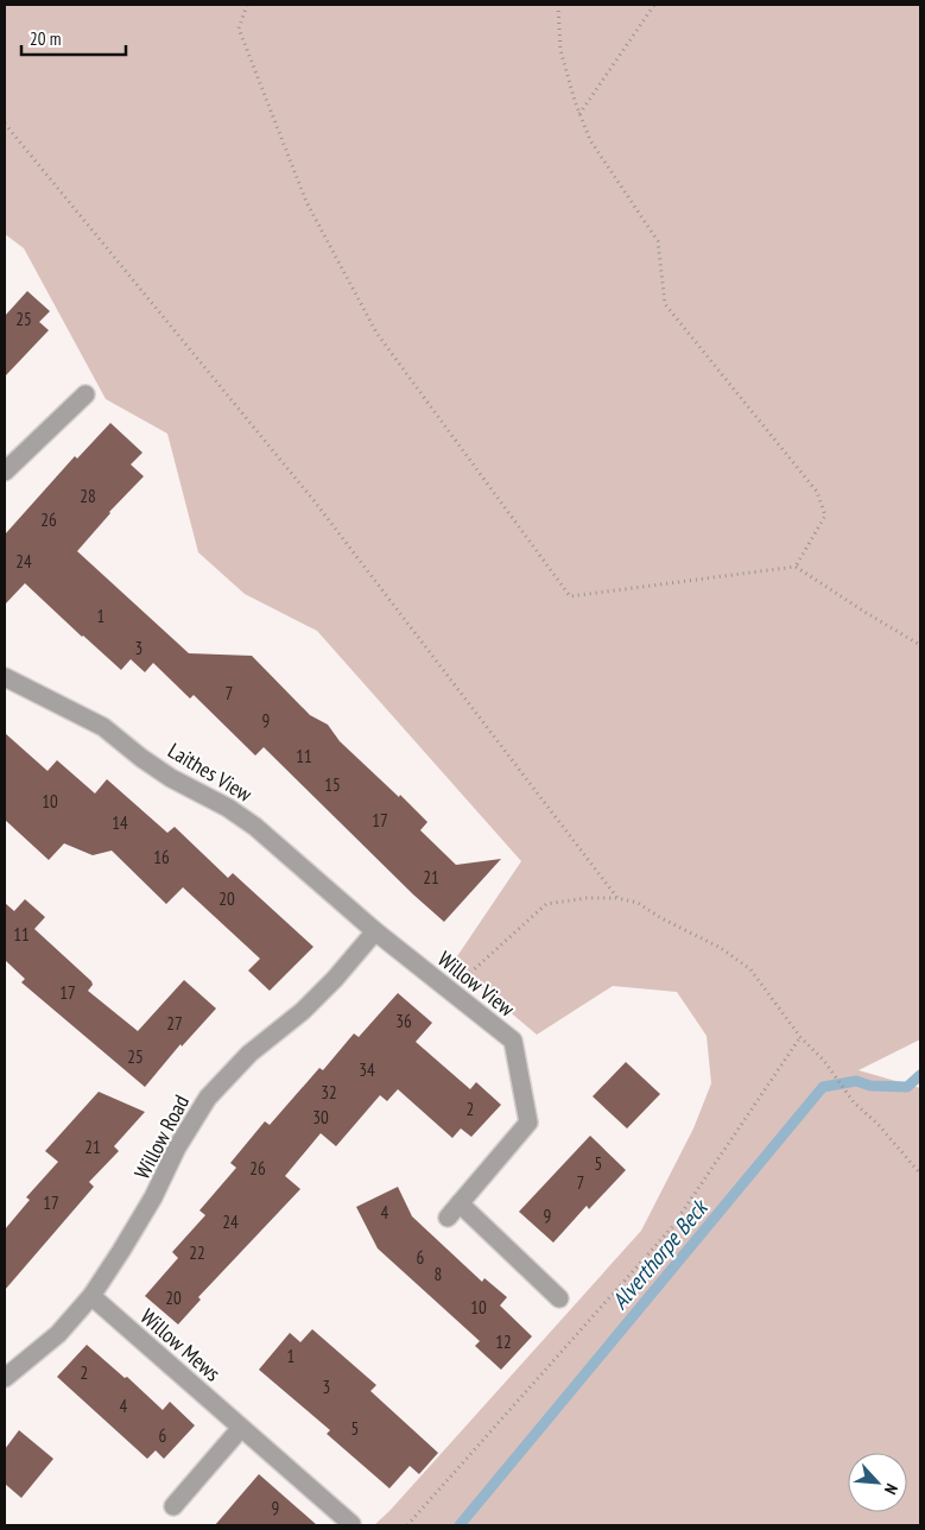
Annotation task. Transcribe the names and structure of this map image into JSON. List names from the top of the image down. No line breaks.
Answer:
{"streets":{"street":["Laithes View","Willow View","Willow Road","Willow Mews"]},"crossings":[["Laithes View","Willow View"],["Laithes View","Willow Road"],["Willow View","Willow Road"],["Willow Road","Willow Mews"]],"water":["Alverthorpe Beck"],"house_numbers":["25","28","26","24","1","3","7","9","11","15","10","17","14","16","21","20","11","17","36","27","25","34","32","2","30","21","5","26","7","17","4","9","24","22","6","8","20","10","12","1","2","3","4","5","6","9"],"scale_bar":"20 m","north":"bottom right"}
